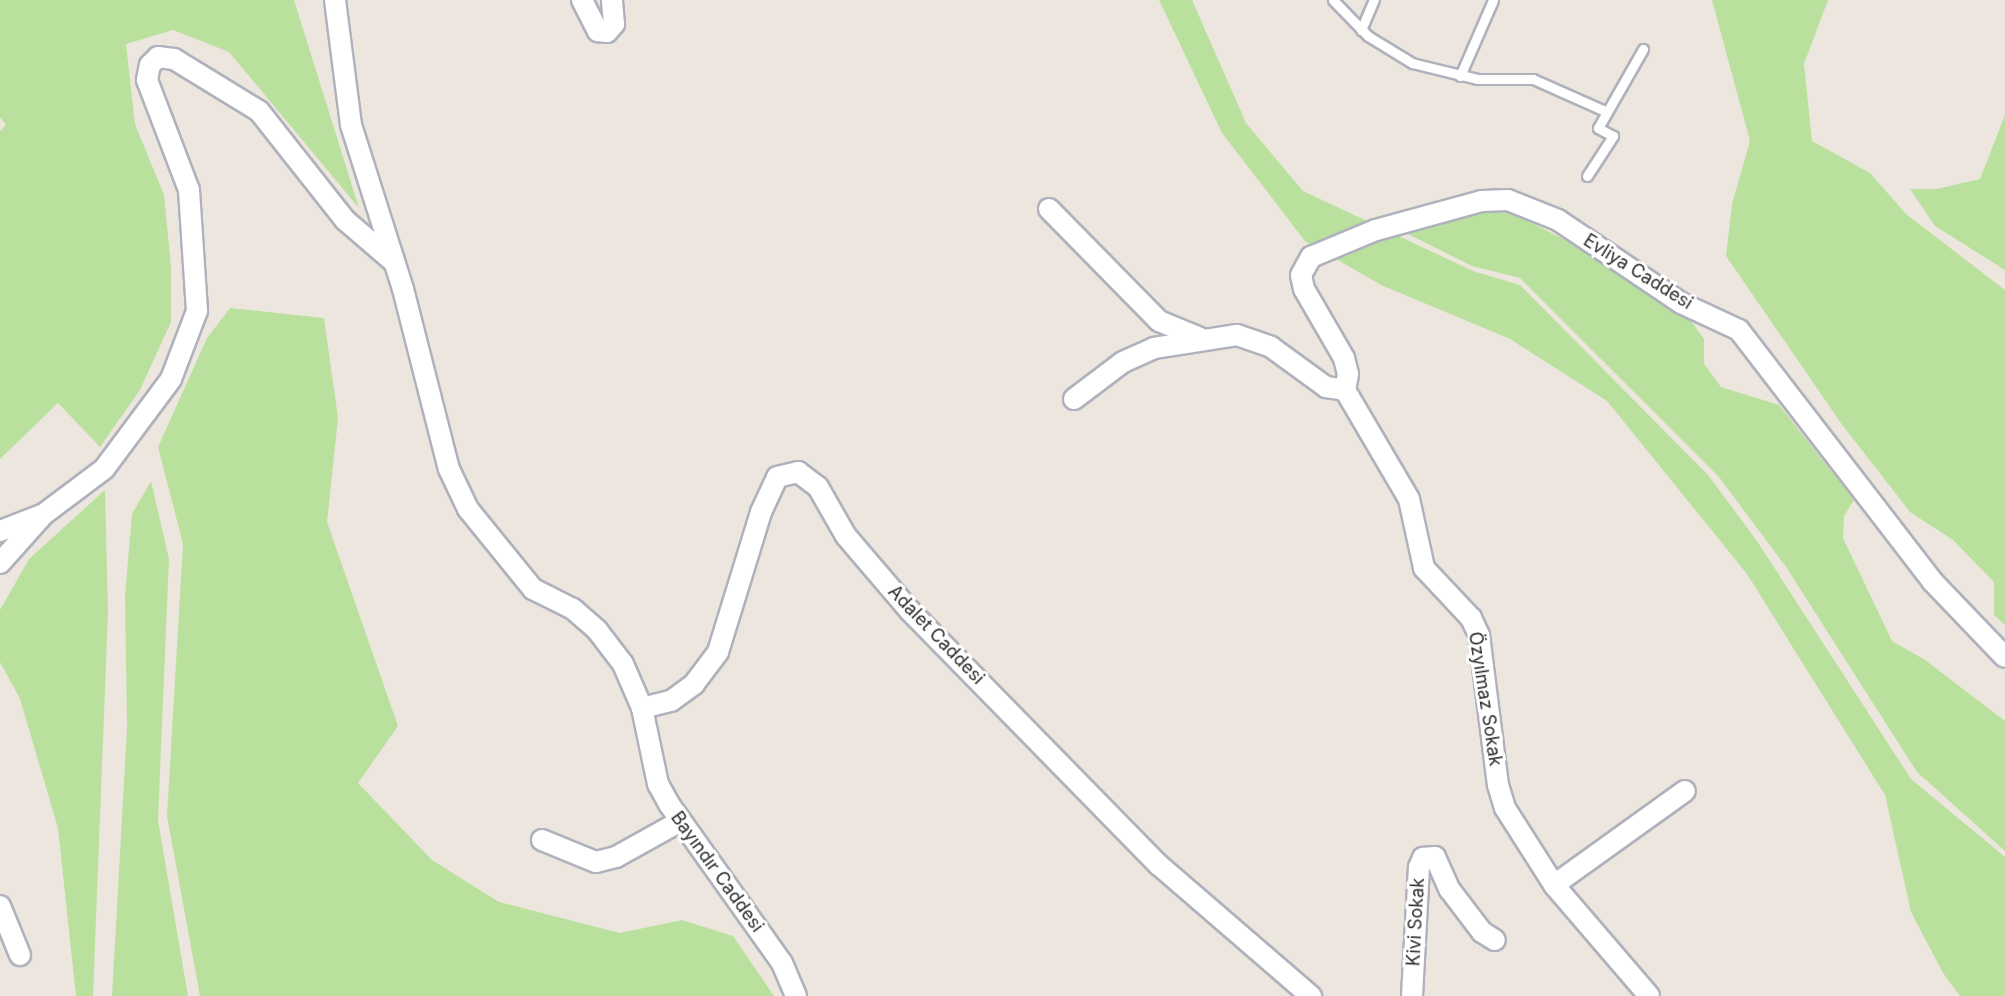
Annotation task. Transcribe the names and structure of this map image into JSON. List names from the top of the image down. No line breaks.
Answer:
{"streets":{"street":["Evliya Caddesi","Adalet Caddesi","Özyılmaz Sokak","Bayındır Caddesi","Kivi Sokak"]},"crossings":[["Evliya Caddesi","Özyılmaz Sokak"],["Adalet Caddesi","Bayındır Caddesi"]]}
